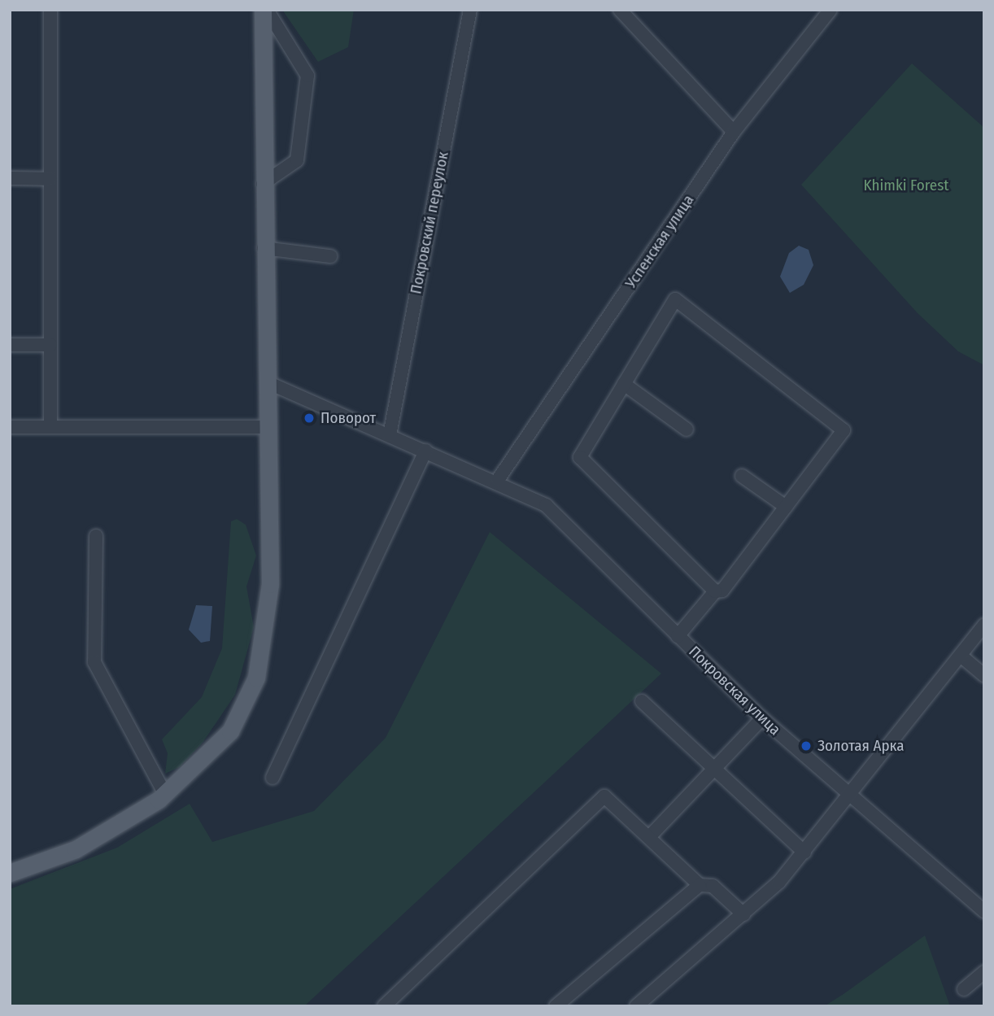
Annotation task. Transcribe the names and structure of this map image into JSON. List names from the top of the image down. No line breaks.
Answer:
{"streets":{"street":["Покровский переулок","Успенская улица","Покровская улица"]},"crossings":[["Покровский переулок","Покровская улица"],["Успенская улица","Покровская улица"]],"parks":["Khimki Forest"],"places":["Поворот","Золотая Арка"]}
